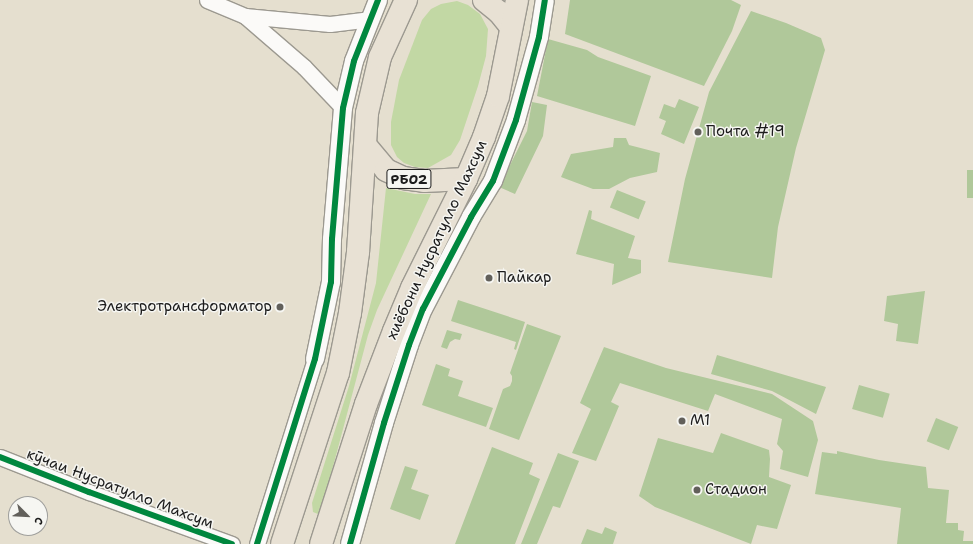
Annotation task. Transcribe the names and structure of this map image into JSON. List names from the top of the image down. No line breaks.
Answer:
{"streets":{"highway":["РБ02","хиёбони Нусратулло Махсум"],"street":["кӯчаи Нусратулло Махсум"]},"crossings":[["РБ02","хиёбони Нусратулло Махсум"]],"places":["Почта #19","Пайкар","Электротрансформатор","М1","Стадион"],"north":"bottom right"}
